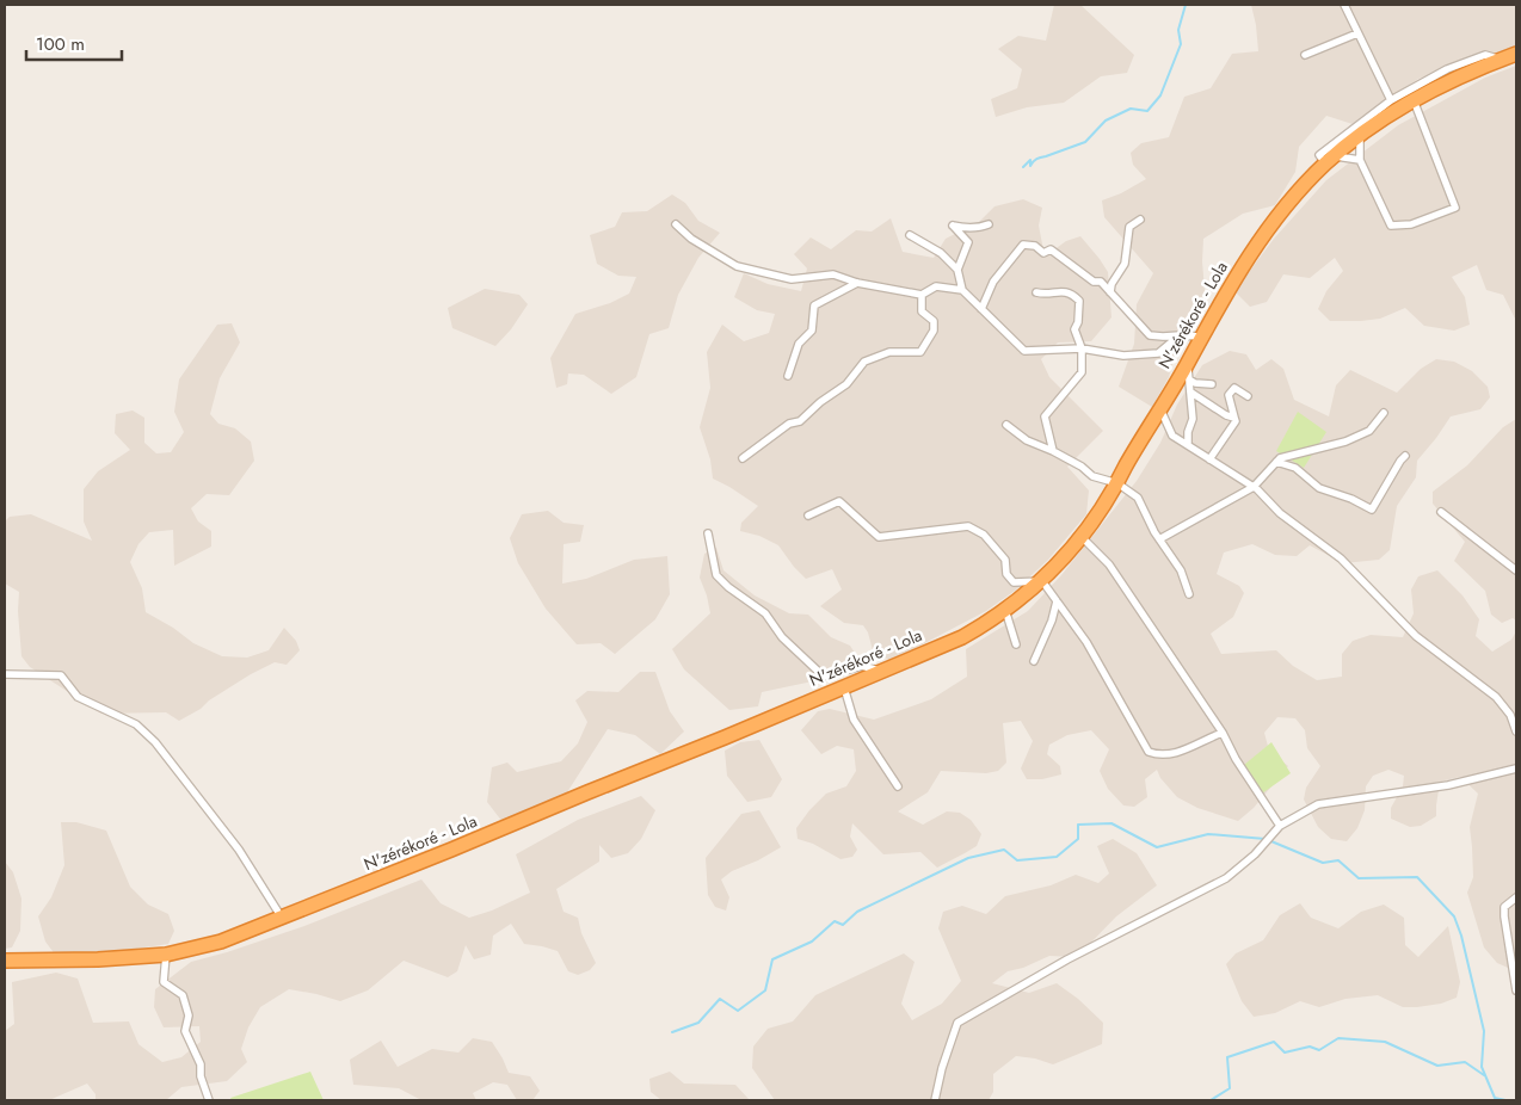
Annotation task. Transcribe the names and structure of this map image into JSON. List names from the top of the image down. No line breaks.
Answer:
{"streets":{"highway":["N'zérékoré - Lola"]},"scale_bar":"100 m"}
